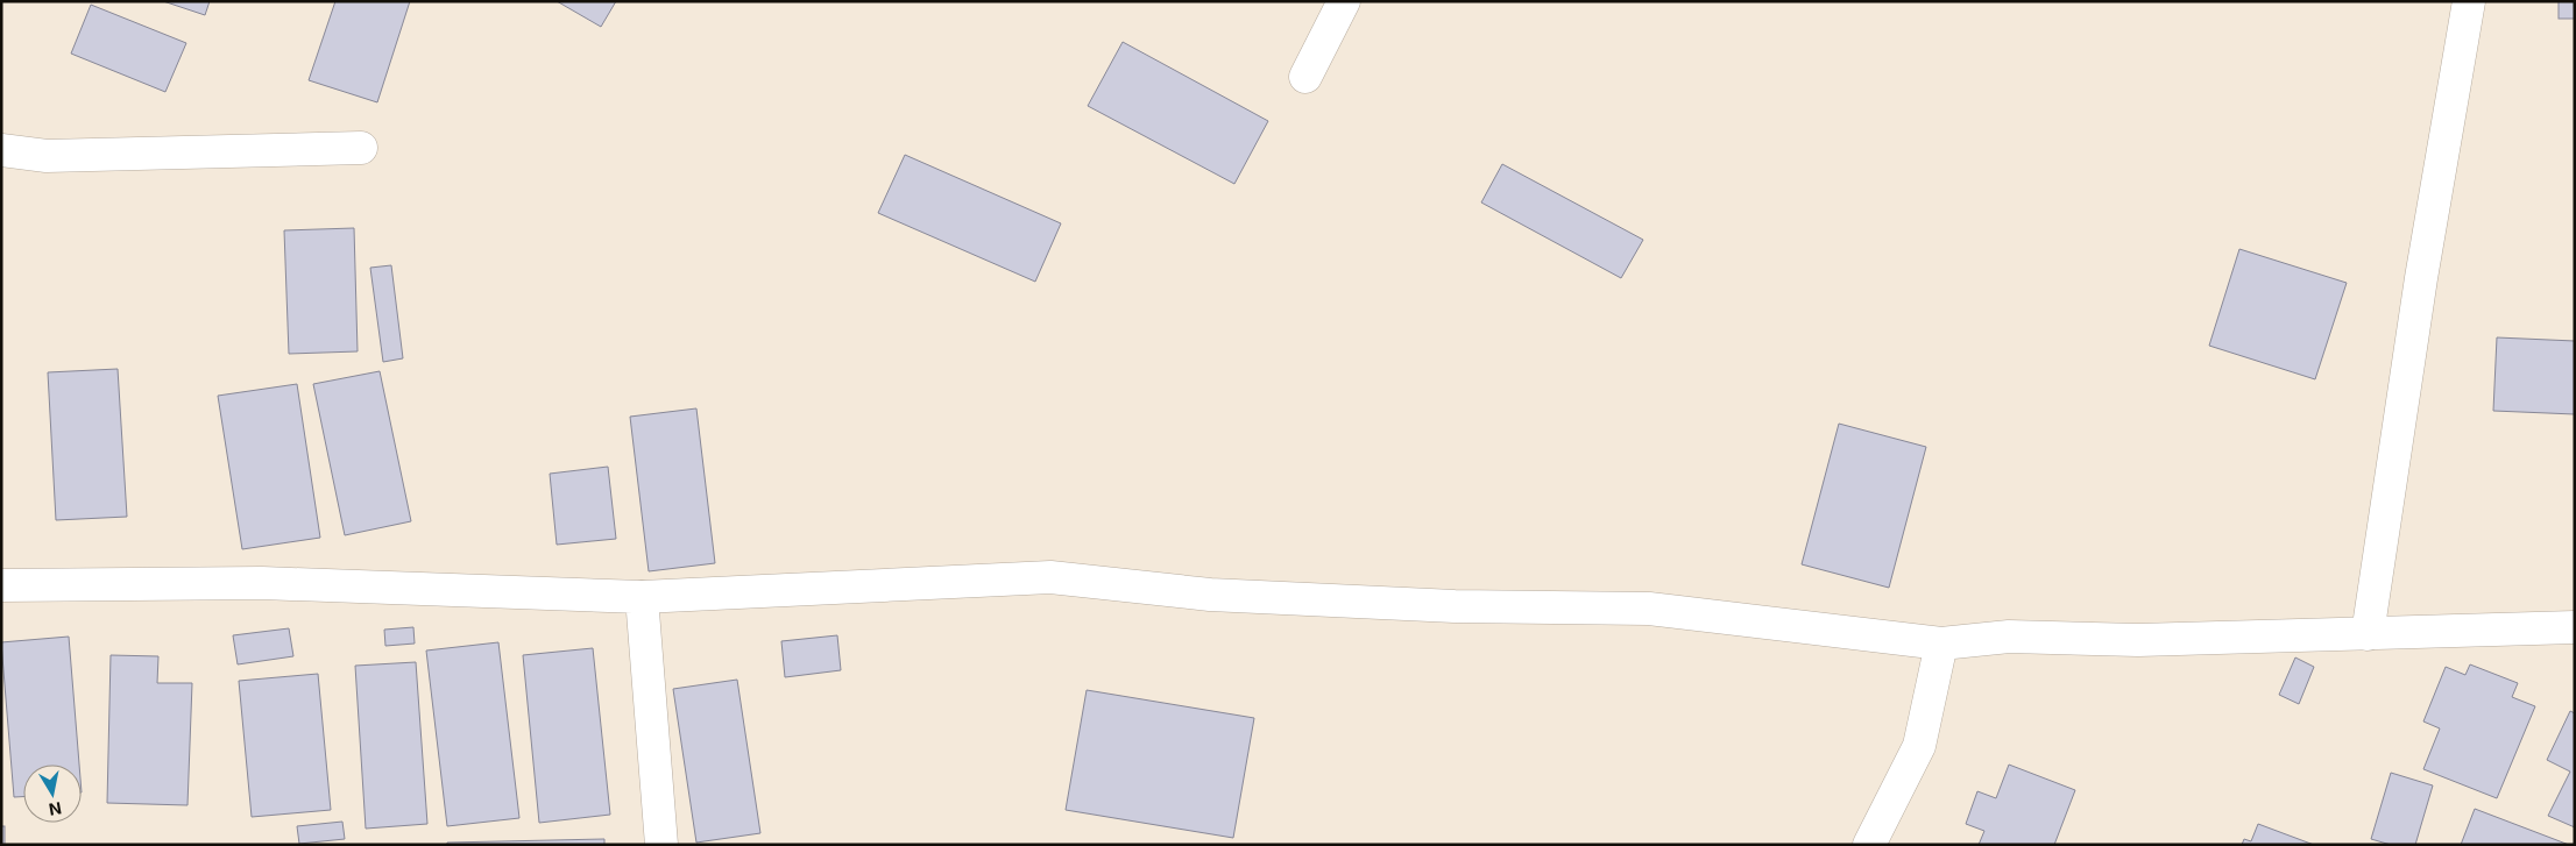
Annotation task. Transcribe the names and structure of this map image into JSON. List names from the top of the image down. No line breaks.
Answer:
{"north":"bottom"}
